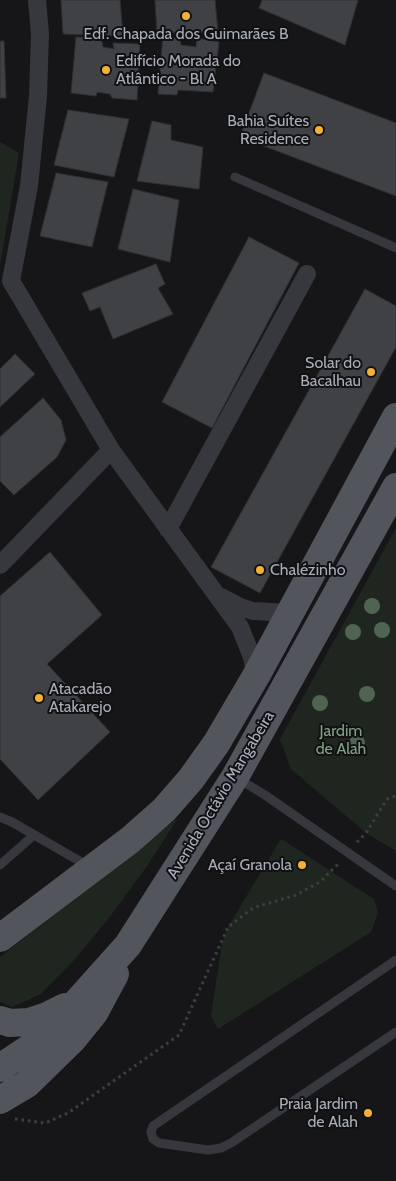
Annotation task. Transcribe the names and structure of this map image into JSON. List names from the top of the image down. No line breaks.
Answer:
{"streets":{"main road":["Avenida Octávio Mangabeira"]},"parks":["Jardim de Alah"],"places":["Edf. Chapada dos Guimarães B","Edifício Morada do Atlântico - Bl A","Bahia Suítes Residence","Solar do Bacalhau","Chalézinho","Atacadão Atakarejo","Açaí Granola","Praia Jardim de Alah"]}
